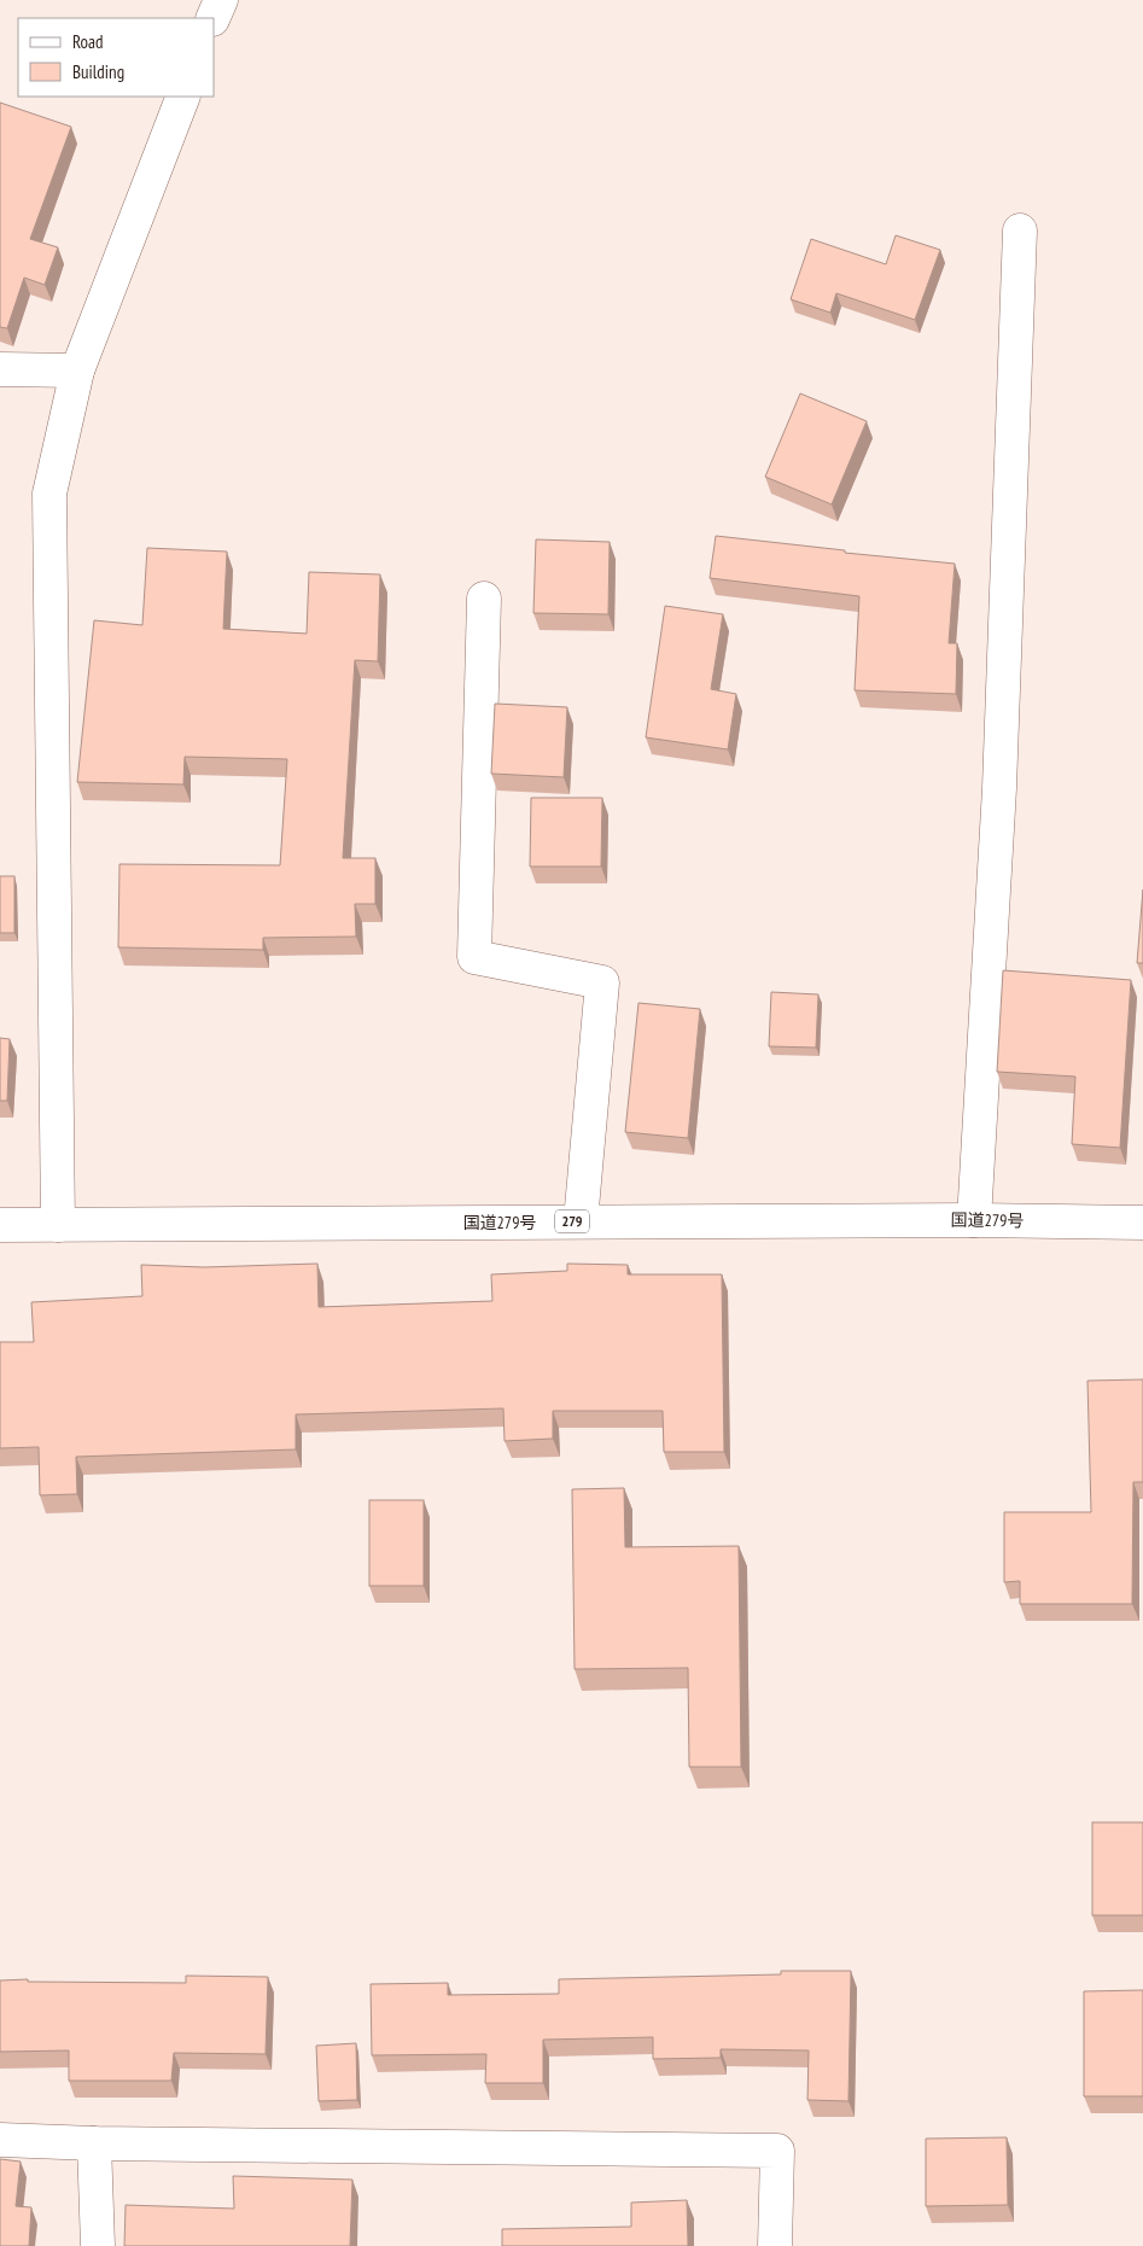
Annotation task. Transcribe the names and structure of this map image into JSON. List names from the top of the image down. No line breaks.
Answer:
{"streets":{"main road":["国道279号","279"]},"legend":["Road","Building"]}
